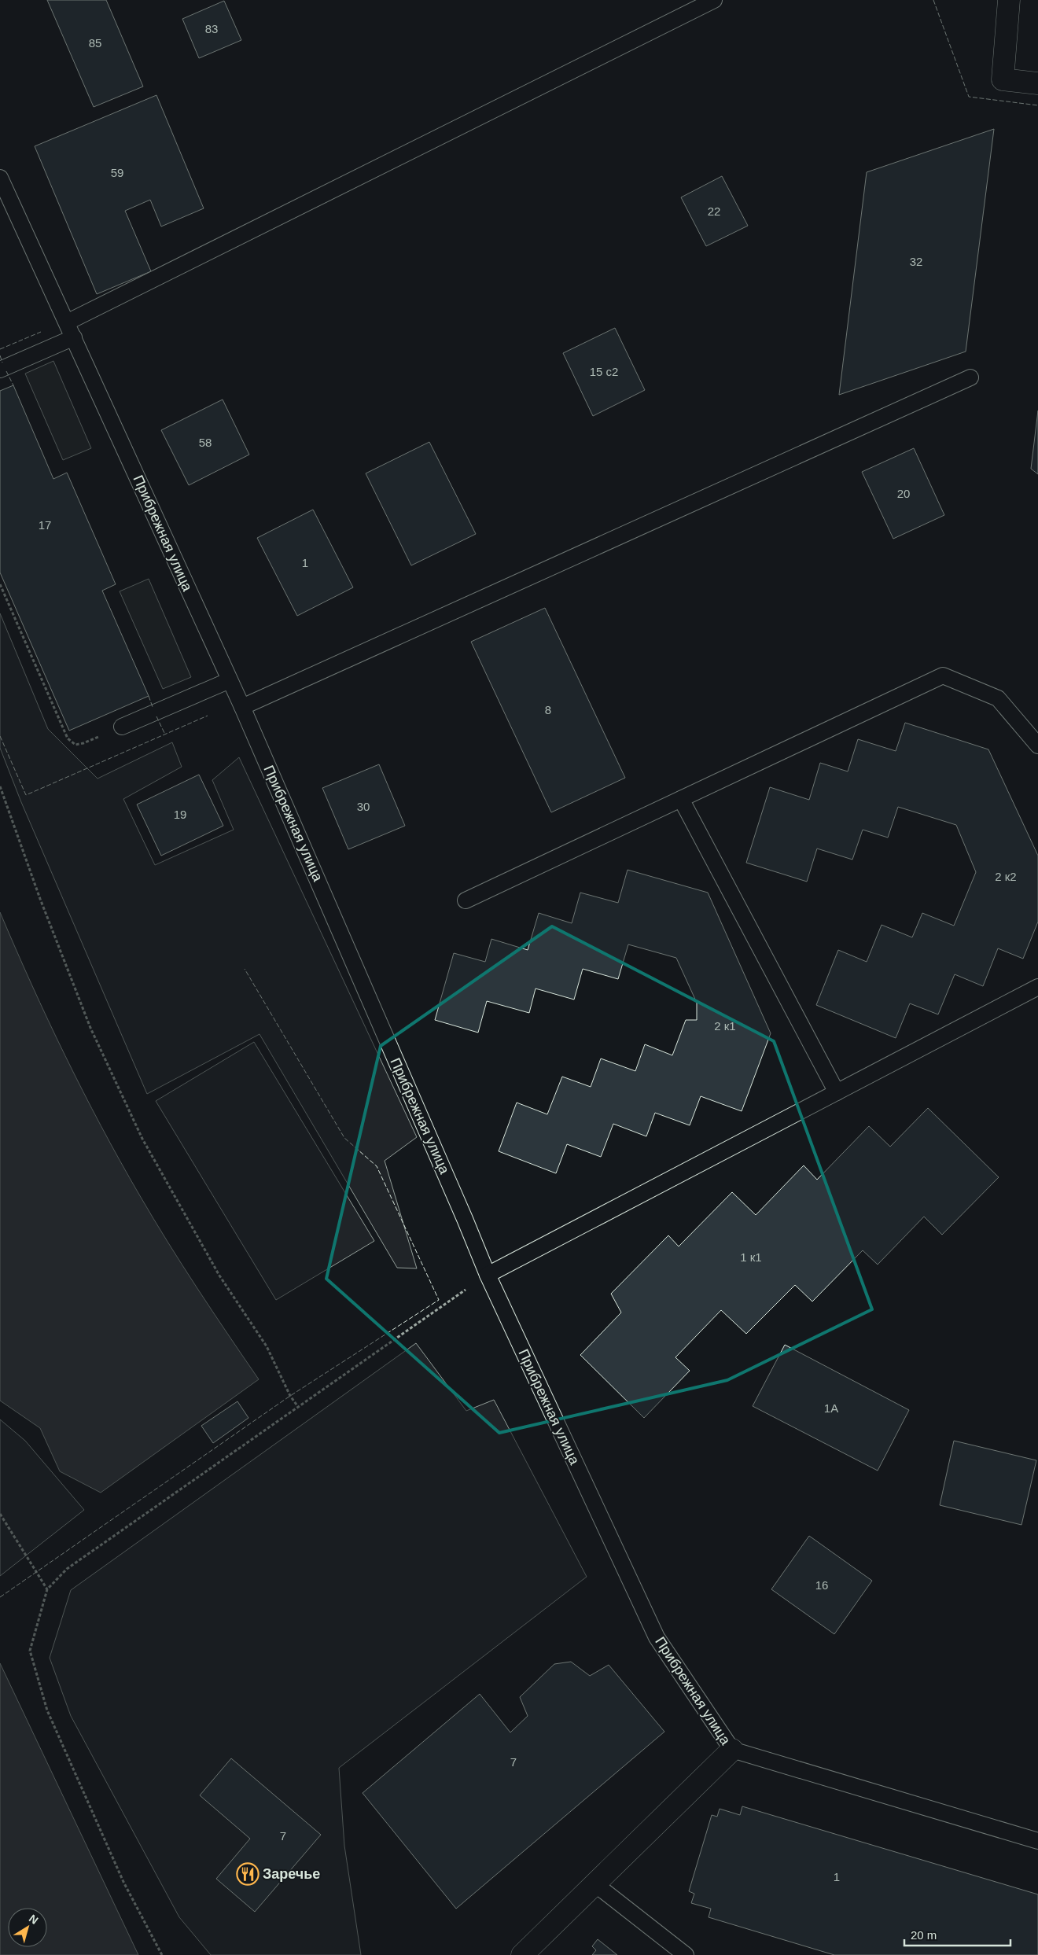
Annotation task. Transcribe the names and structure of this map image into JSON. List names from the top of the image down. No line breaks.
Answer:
{"streets":{"lane":["Прибрежная улица"]},"places":{"restaurant":["Заречье"]},"house_numbers":["83","85","59","22","32","15 с2","58","20","17","1","8","30","19","2 к2","2 к1","1 к1","1А","16","7","7","1"],"scale_bar":"20 m","north":"top right"}
